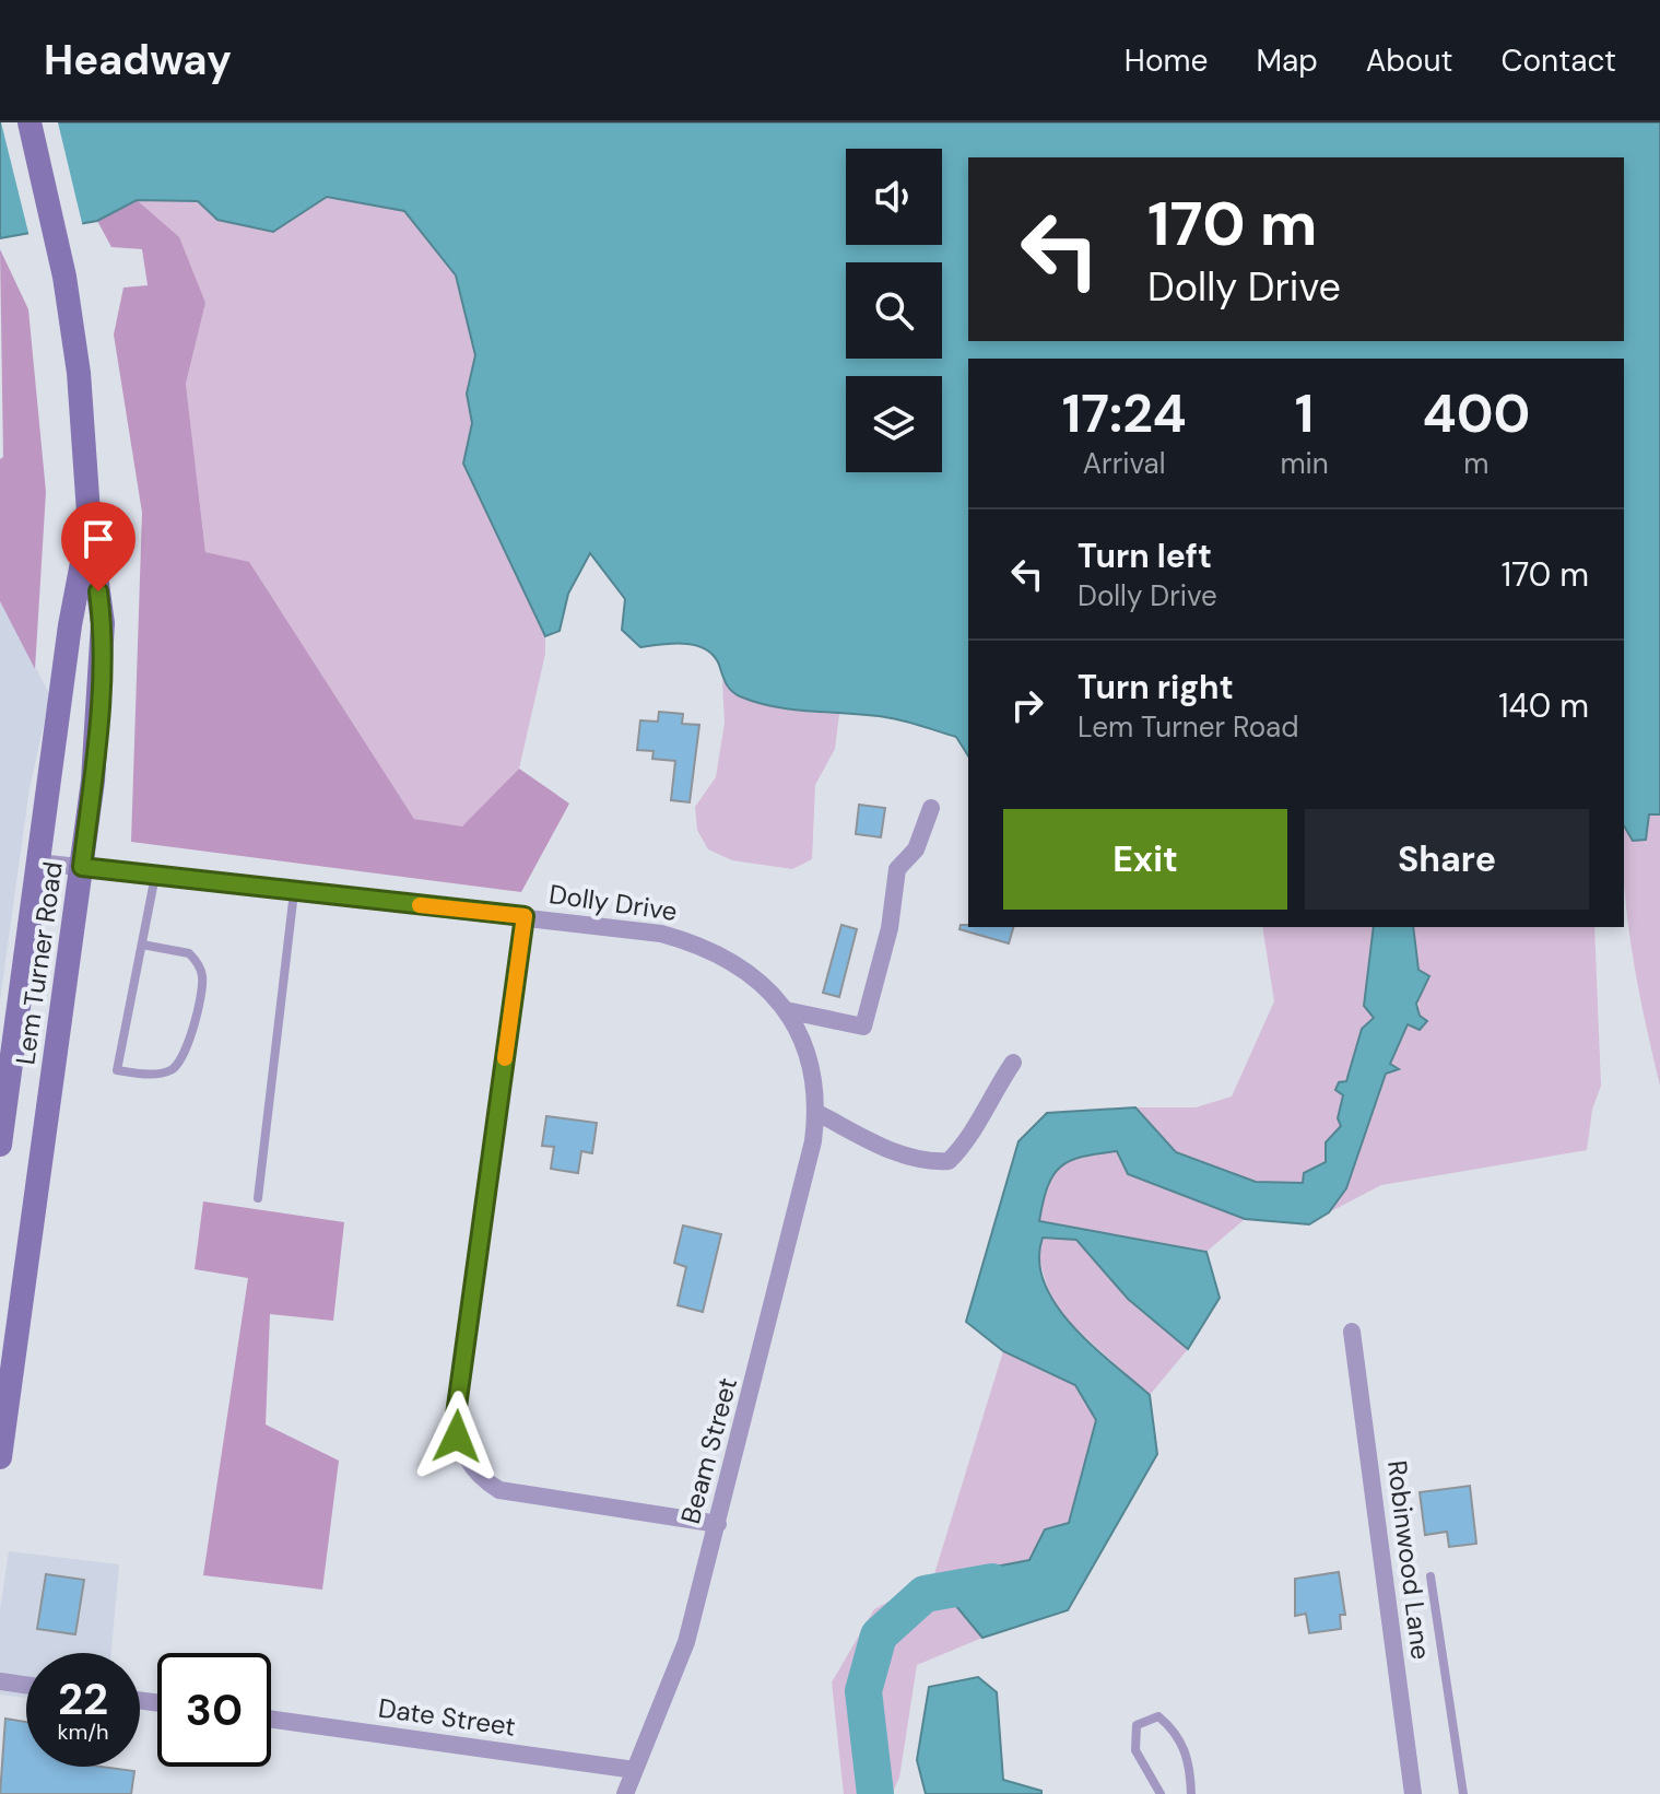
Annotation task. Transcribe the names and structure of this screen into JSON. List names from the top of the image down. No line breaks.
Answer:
{"streets":{"main road":["Lem Turner Road"],"street":["Dolly Drive","Beam Street","Robinwood Lane","Date Street"]},"crossings":[["Dolly Drive","Lem Turner Road"],["Dolly Drive","Beam Street"],["Beam Street","Date Street"]],"page":{"header":"Headway","nav":["Home","Map","About","Contact"],"turn":["170 m","Dolly Drive"],"eta":["17:24","Arrival","1","min","400","m"],"list":[{"name":"Turn left","note":"Dolly Drive","value":"170 m"},{"name":"Turn right","note":"Lem Turner Road","value":"140 m"}],"buttons":["Exit","Share"],"speed":"22 km/h","limit":"30"}}
